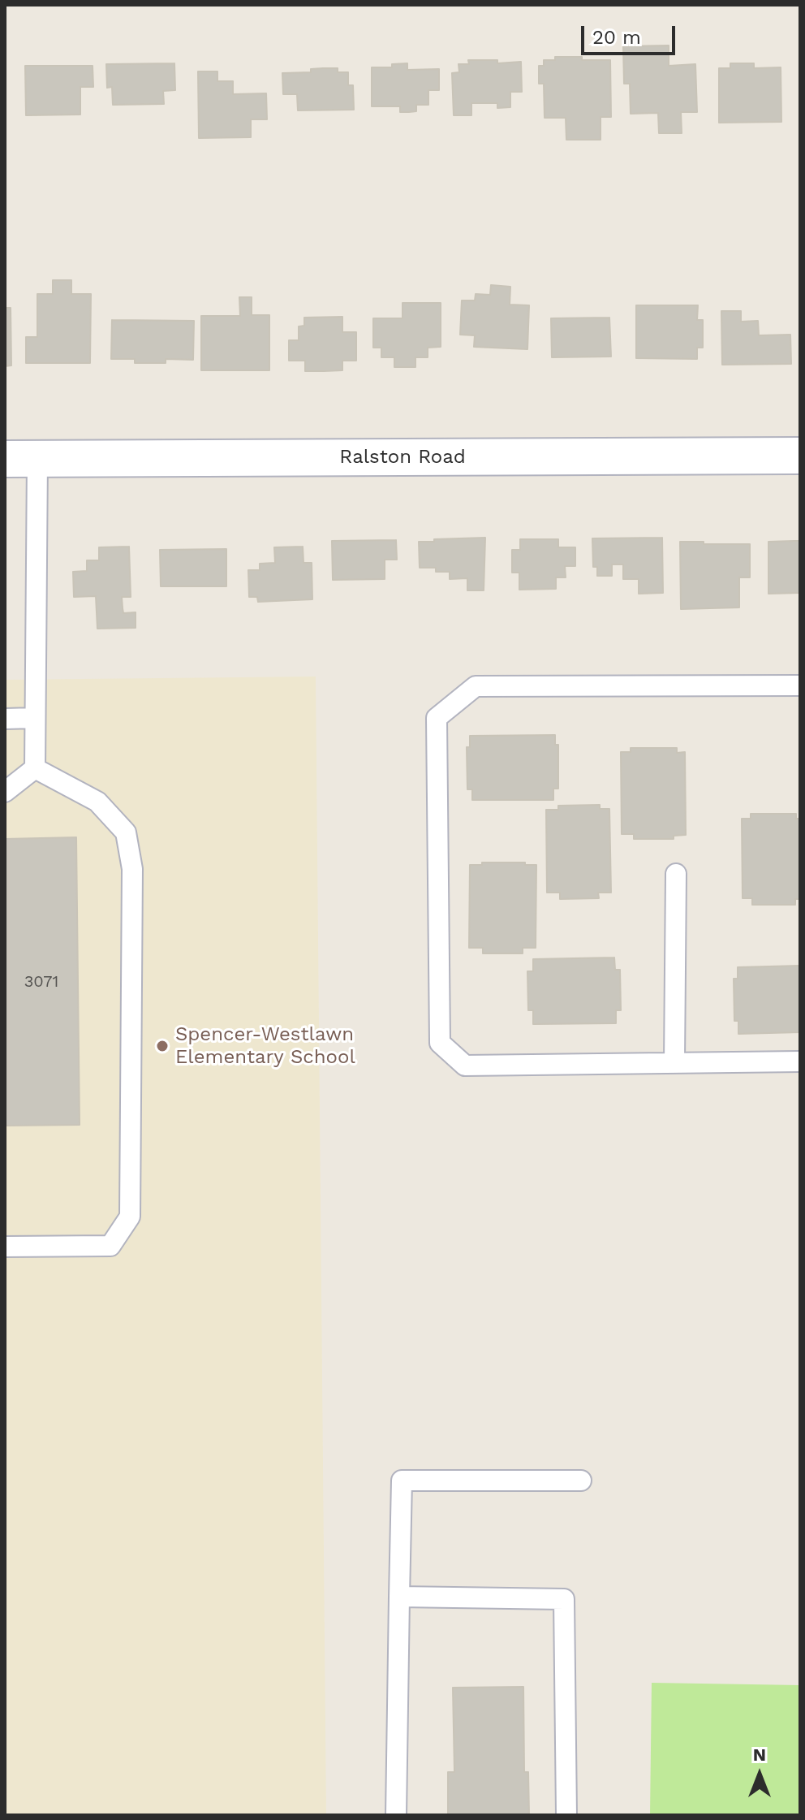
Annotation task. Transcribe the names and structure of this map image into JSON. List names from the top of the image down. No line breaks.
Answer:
{"streets":{"street":["Ralston Road"]},"places":["Spencer-Westlawn Elementary School"],"house_numbers":["3071"],"scale_bar":"20 m","north":"top"}
